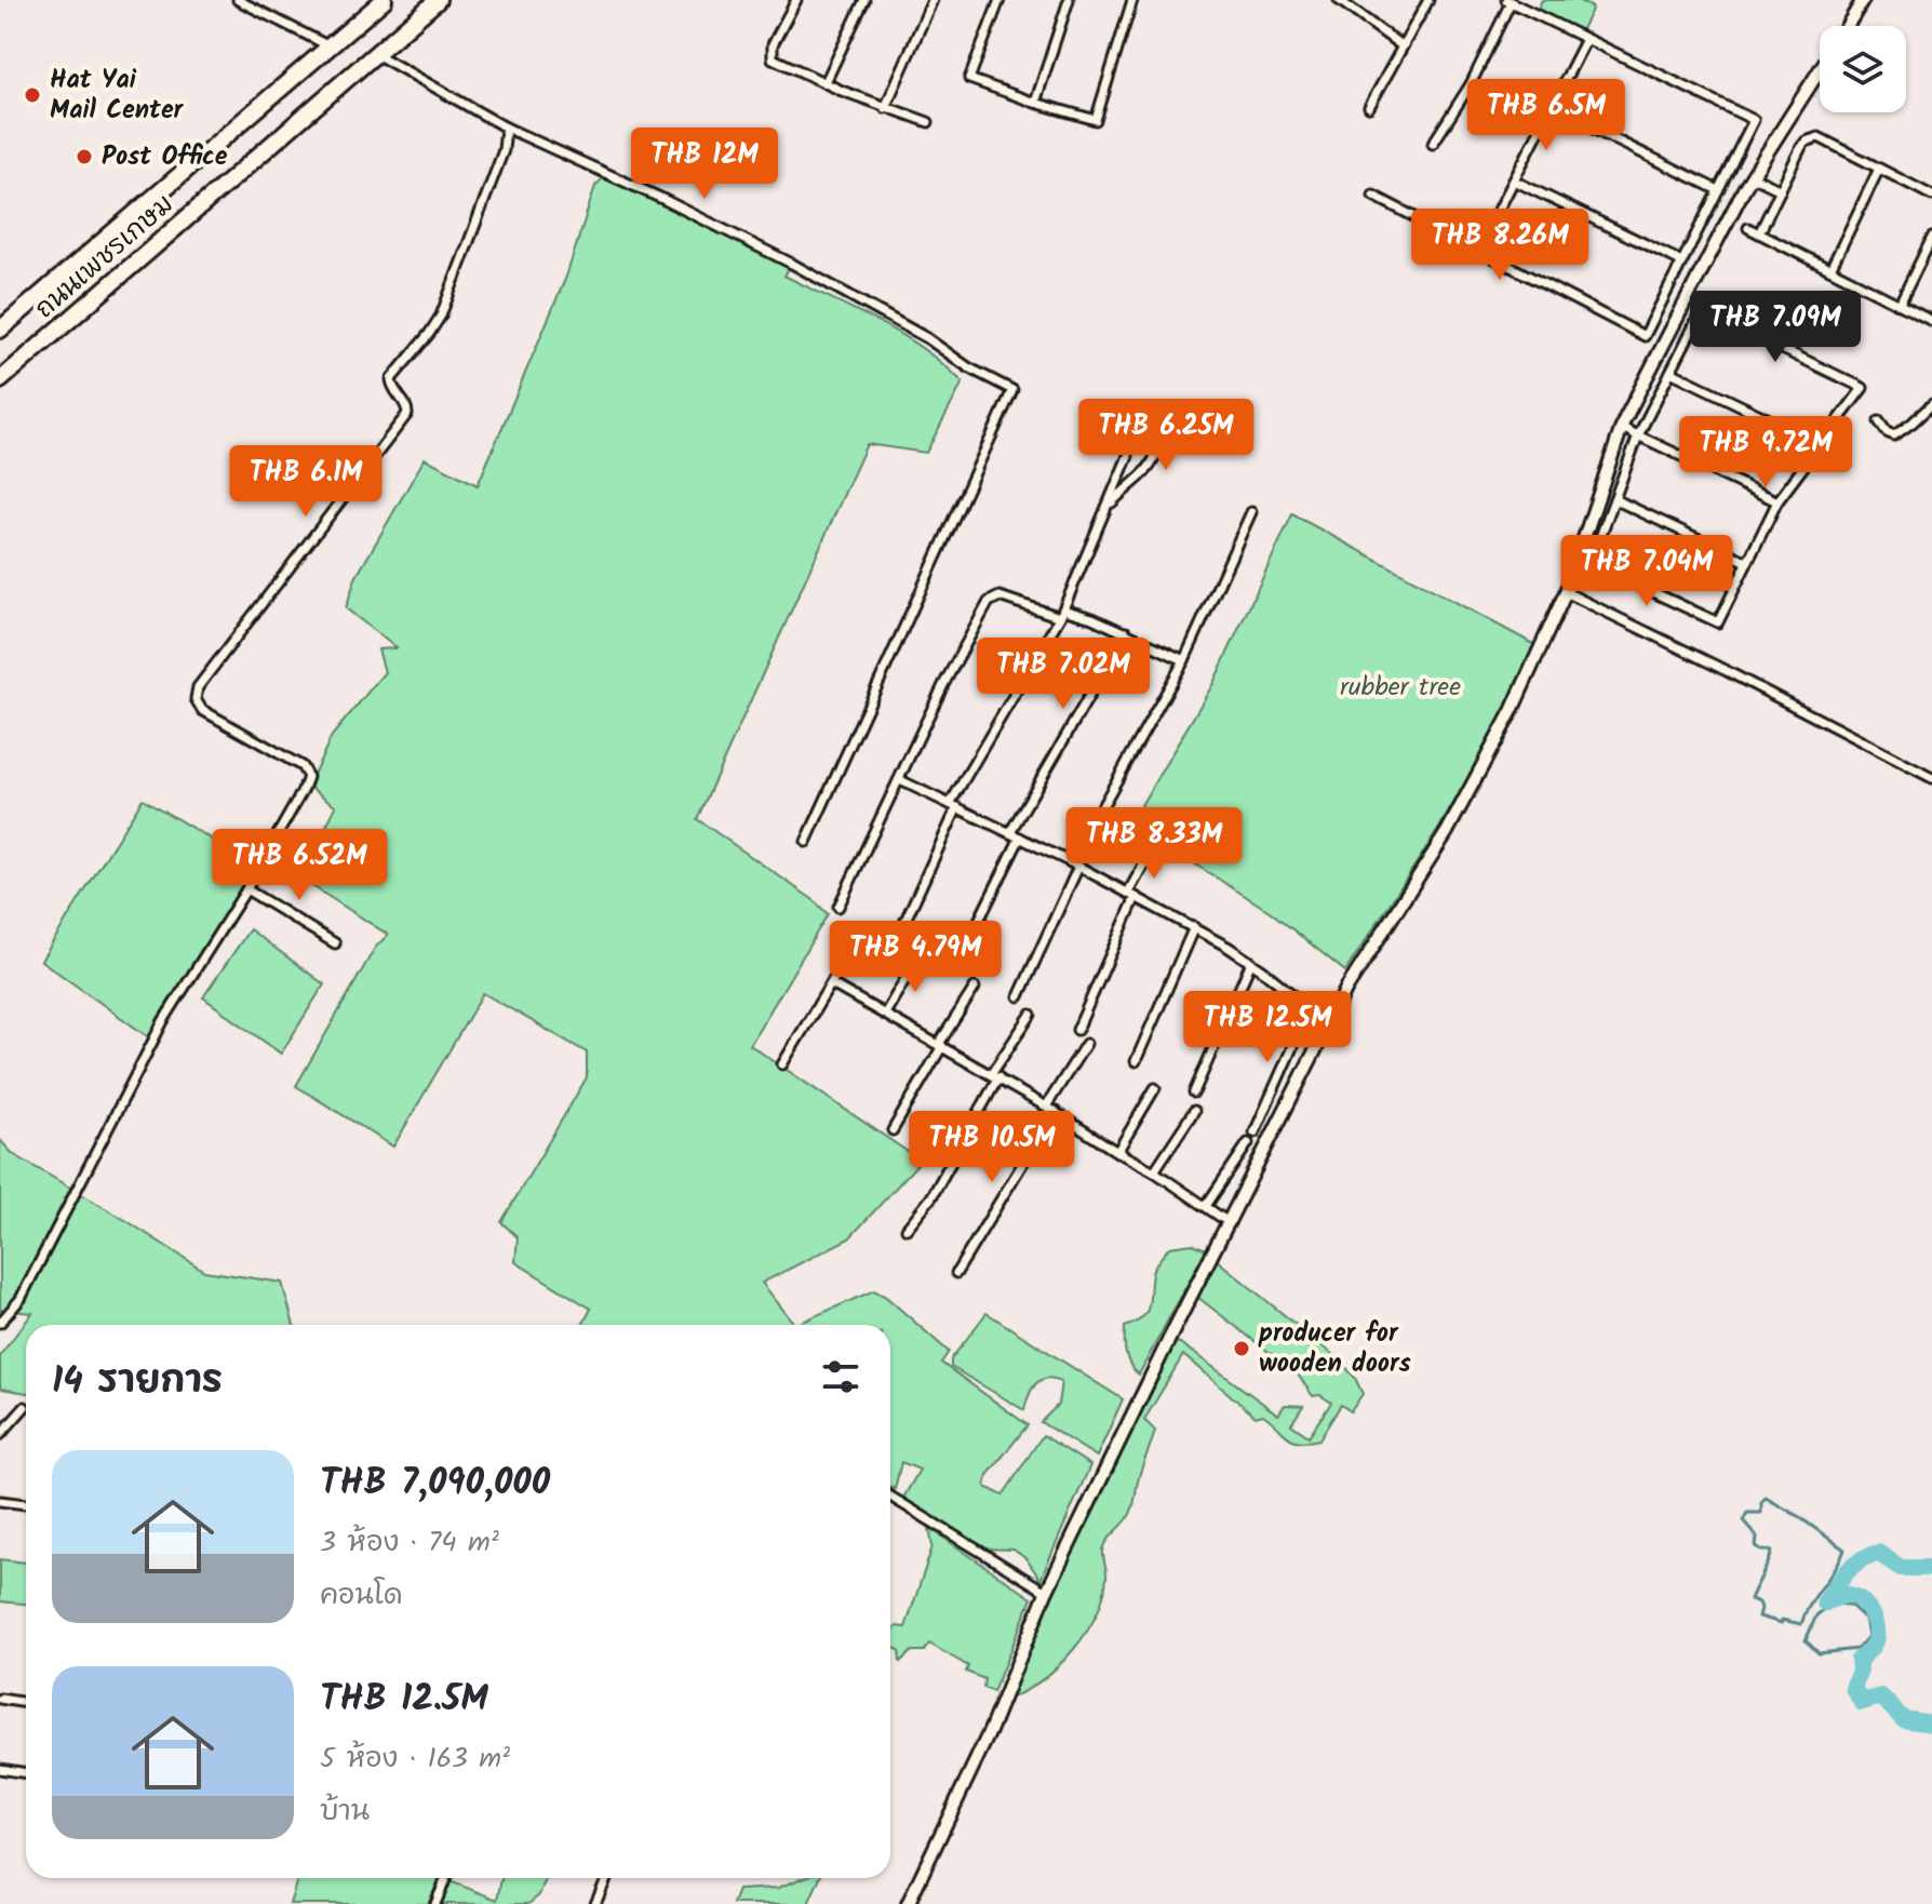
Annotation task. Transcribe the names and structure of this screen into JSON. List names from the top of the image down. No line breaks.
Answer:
{"streets":{"highway":["ถนนเพชรเกษม"]},"parks":["rubber tree"],"places":["Hat Yai Mail Center","Post Office","producer for wooden doors"],"page":{"price":["THB 6.5M","THB 12M","THB 8.26M","THB 7.09M","THB 6.25M","THB 9.72M","THB 6.1M","THB 7.04M","THB 7.02M","THB 8.33M","THB 6.52M","THB 4.79M","THB 12.5M","THB 10.5M"],"heading":"14 รายการ","list":[{"name":"THB 7,090,000","note":"3 ห้อง · 74 m² · คอนโด"},{"name":"THB 12.5M","note":"5 ห้อง · 163 m² · บ้าน"}]}}
